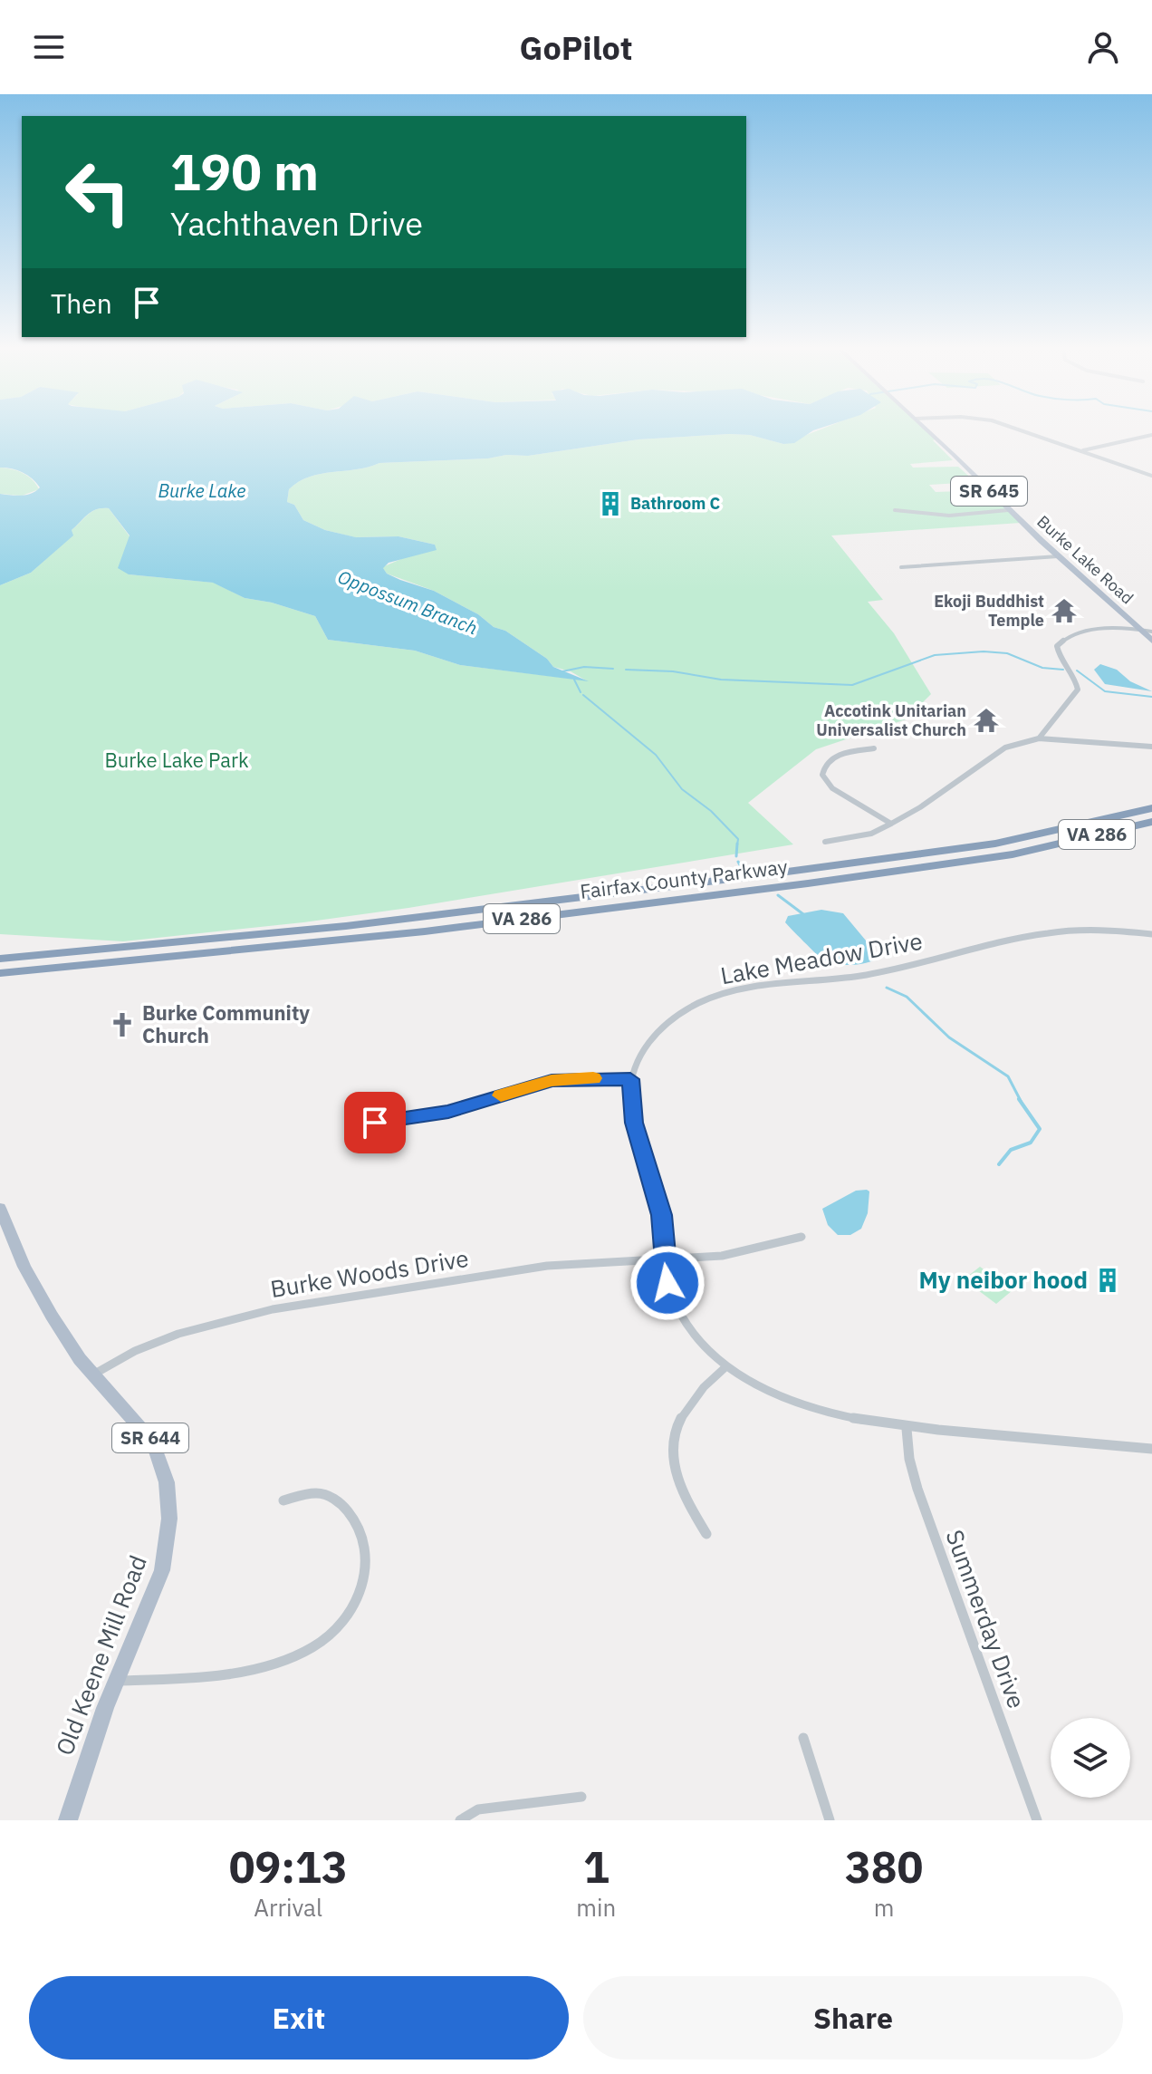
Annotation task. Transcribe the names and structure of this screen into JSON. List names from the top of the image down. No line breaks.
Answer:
{"streets":{"highway":["VA 286","Fairfax County Parkway"],"main road":["SR 645","Burke Lake Road","SR 644","Old Keene Mill Road"],"street":["Lake Meadow Drive","Burke Woods Drive","Summerday Drive"]},"crossings":[["Burke Woods Drive","Old Keene Mill Road"]],"water":["Burke Lake","Oppossum Branch"],"parks":["Burke Lake Park"],"places":{"building":["Bathroom C","My neibor hood"],"temple":["Ekoji Buddhist Temple","Accotink Unitarian Universalist Church"],"church":["Burke Community Church"]},"page":{"header":"GoPilot","turn":["190 m","Yachthaven Drive"],"then":"Then","eta":["09:13","Arrival","1","min","380","m"],"buttons":["Exit","Share"]}}
